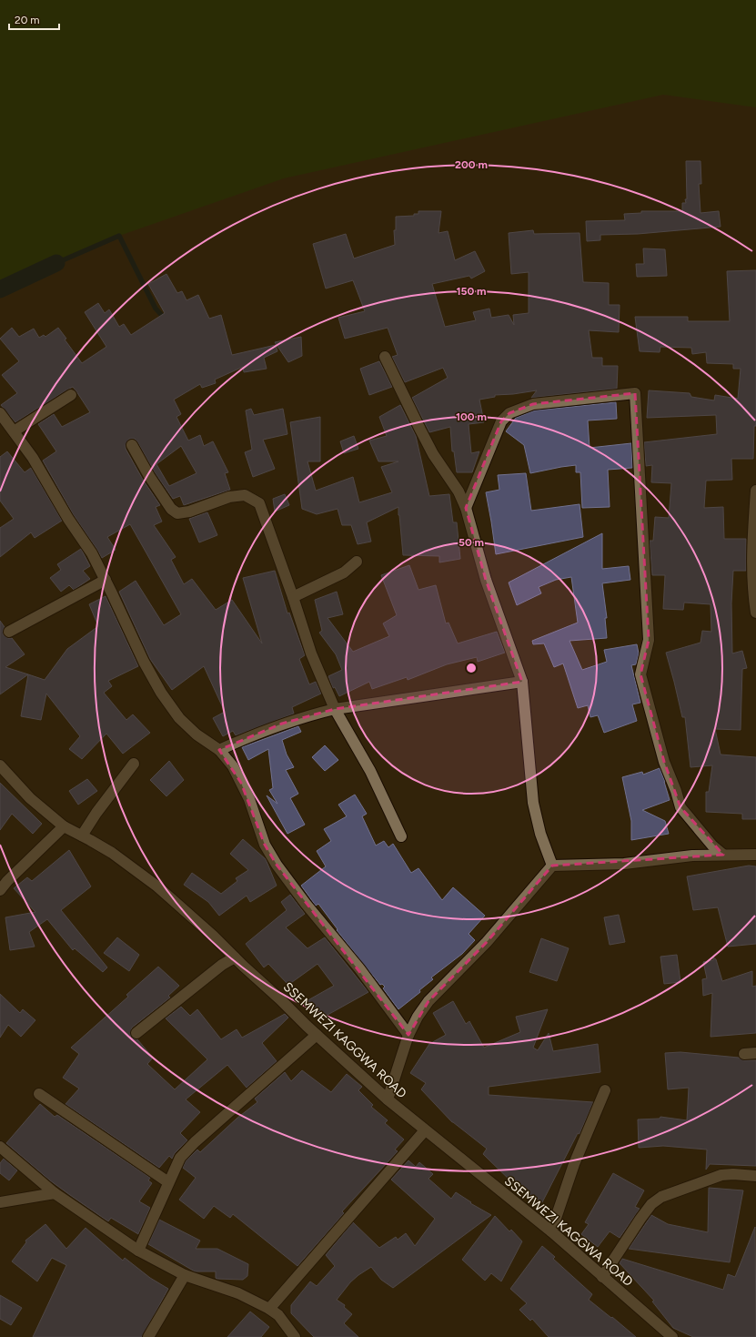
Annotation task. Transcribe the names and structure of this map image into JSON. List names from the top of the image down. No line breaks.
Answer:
{"streets":{"street":["SSEMWEZI KAGGWA ROAD"]},"scale_bar":"20 m","rings":["200 m","150 m","100 m","50 m"]}
